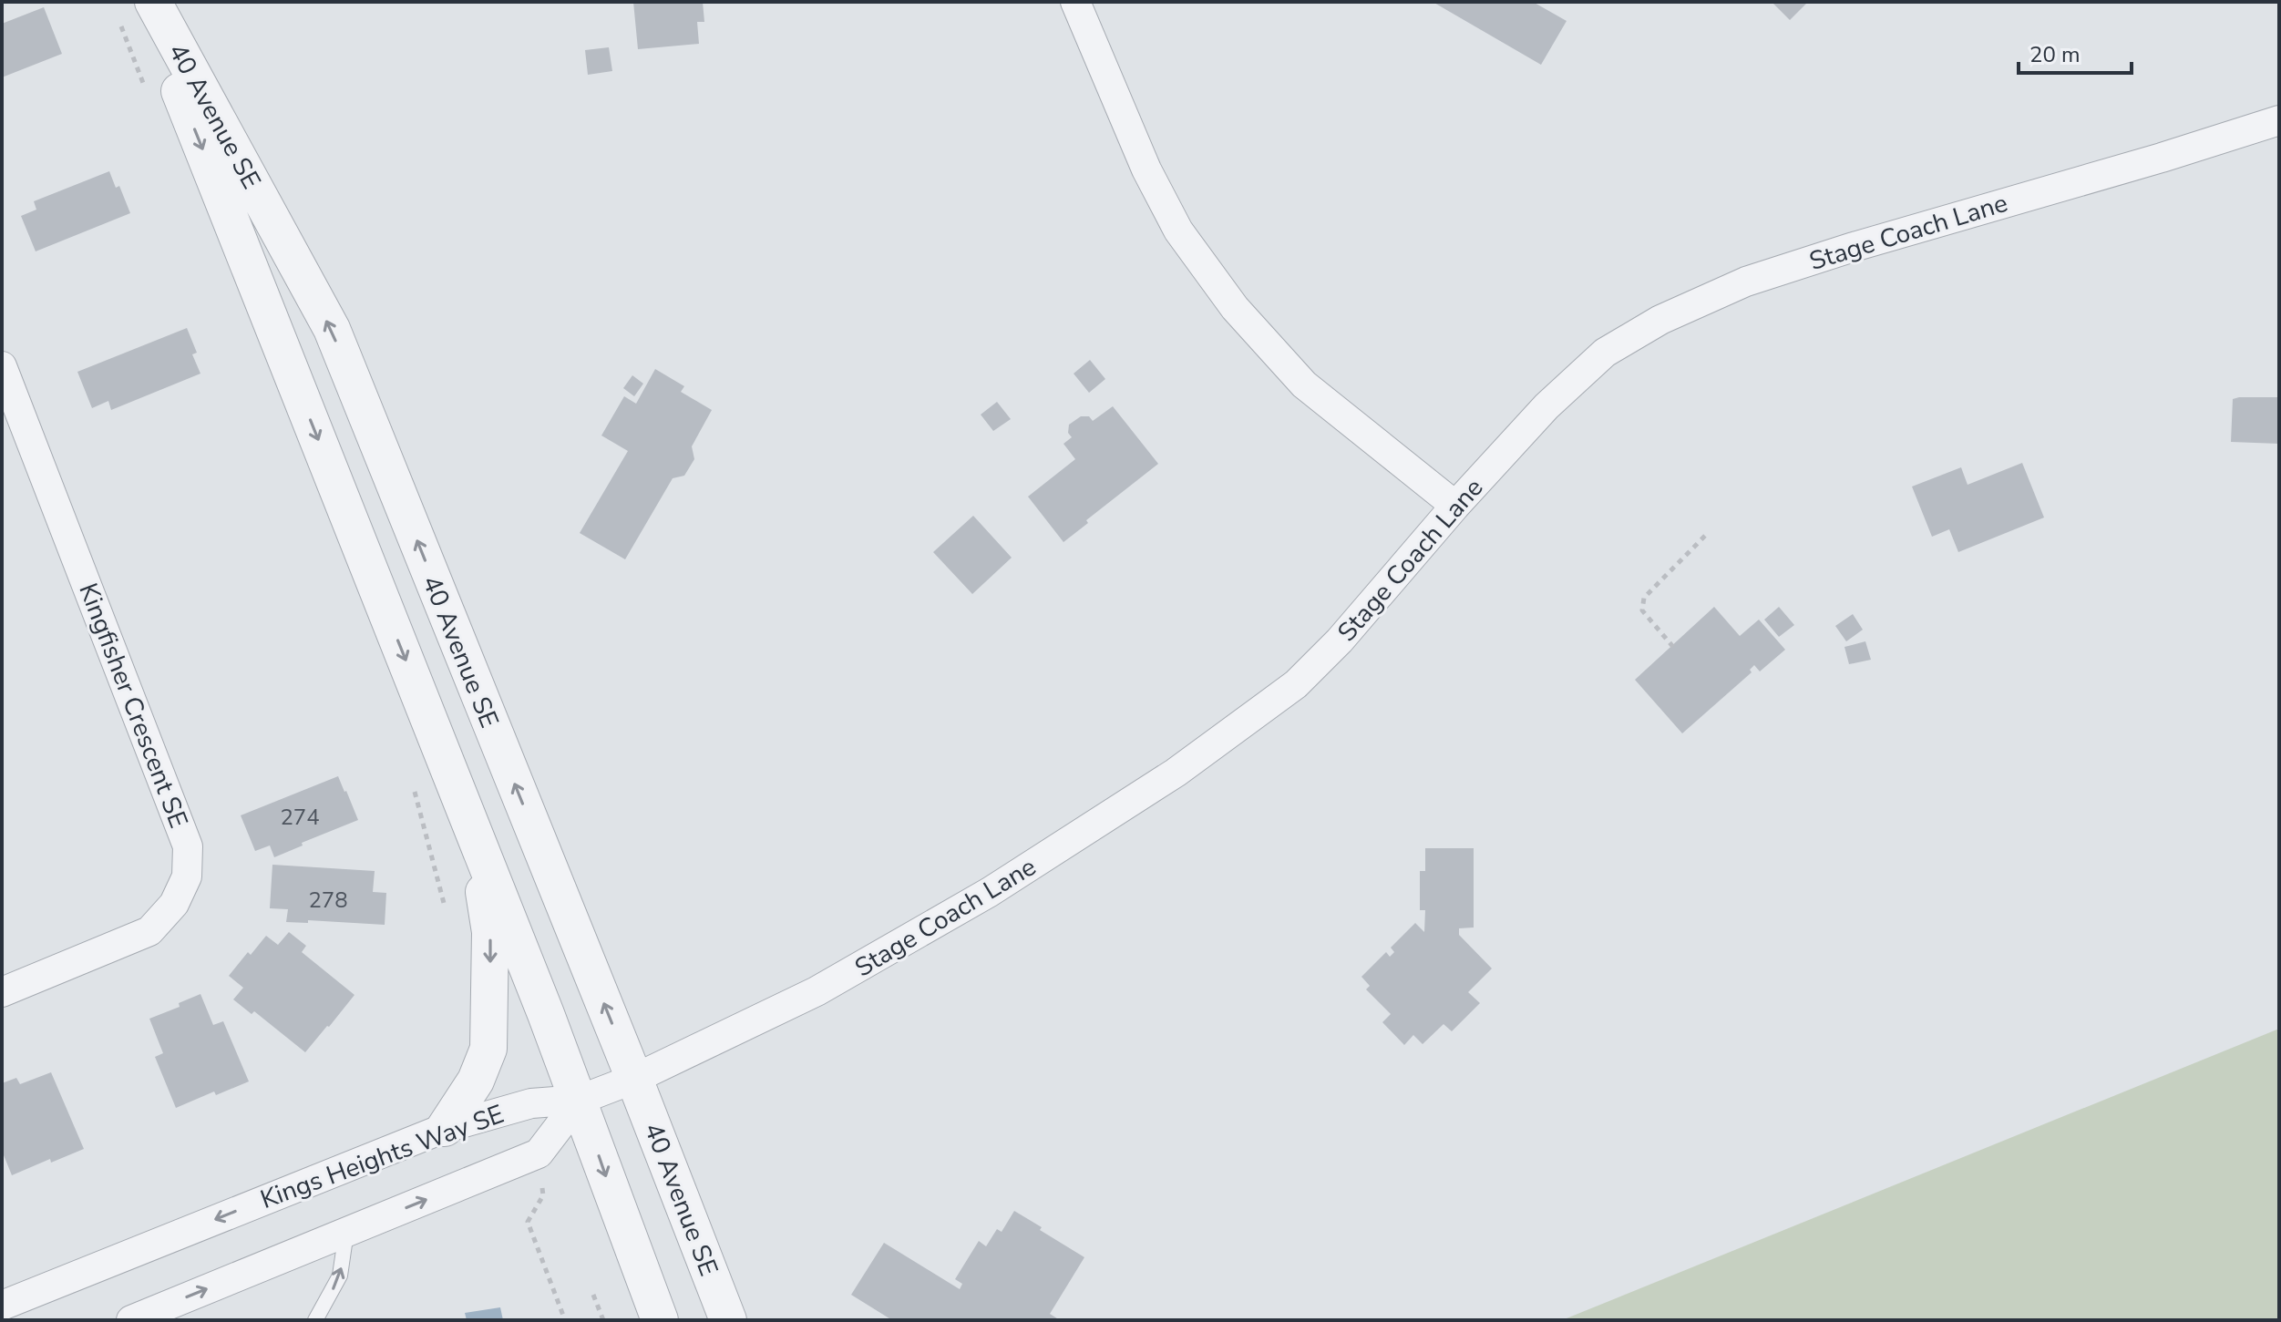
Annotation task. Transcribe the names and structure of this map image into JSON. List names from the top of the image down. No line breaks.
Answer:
{"streets":{"street":["40 Avenue SE","Stage Coach Lane","Kingfisher Crescent SE","Kings Heights Way SE"]},"crossings":[["40 Avenue SE","Stage Coach Lane"],["40 Avenue SE","Kings Heights Way SE"],["Stage Coach Lane","Kings Heights Way SE"]],"house_numbers":["274","278"],"scale_bar":"20 m"}
